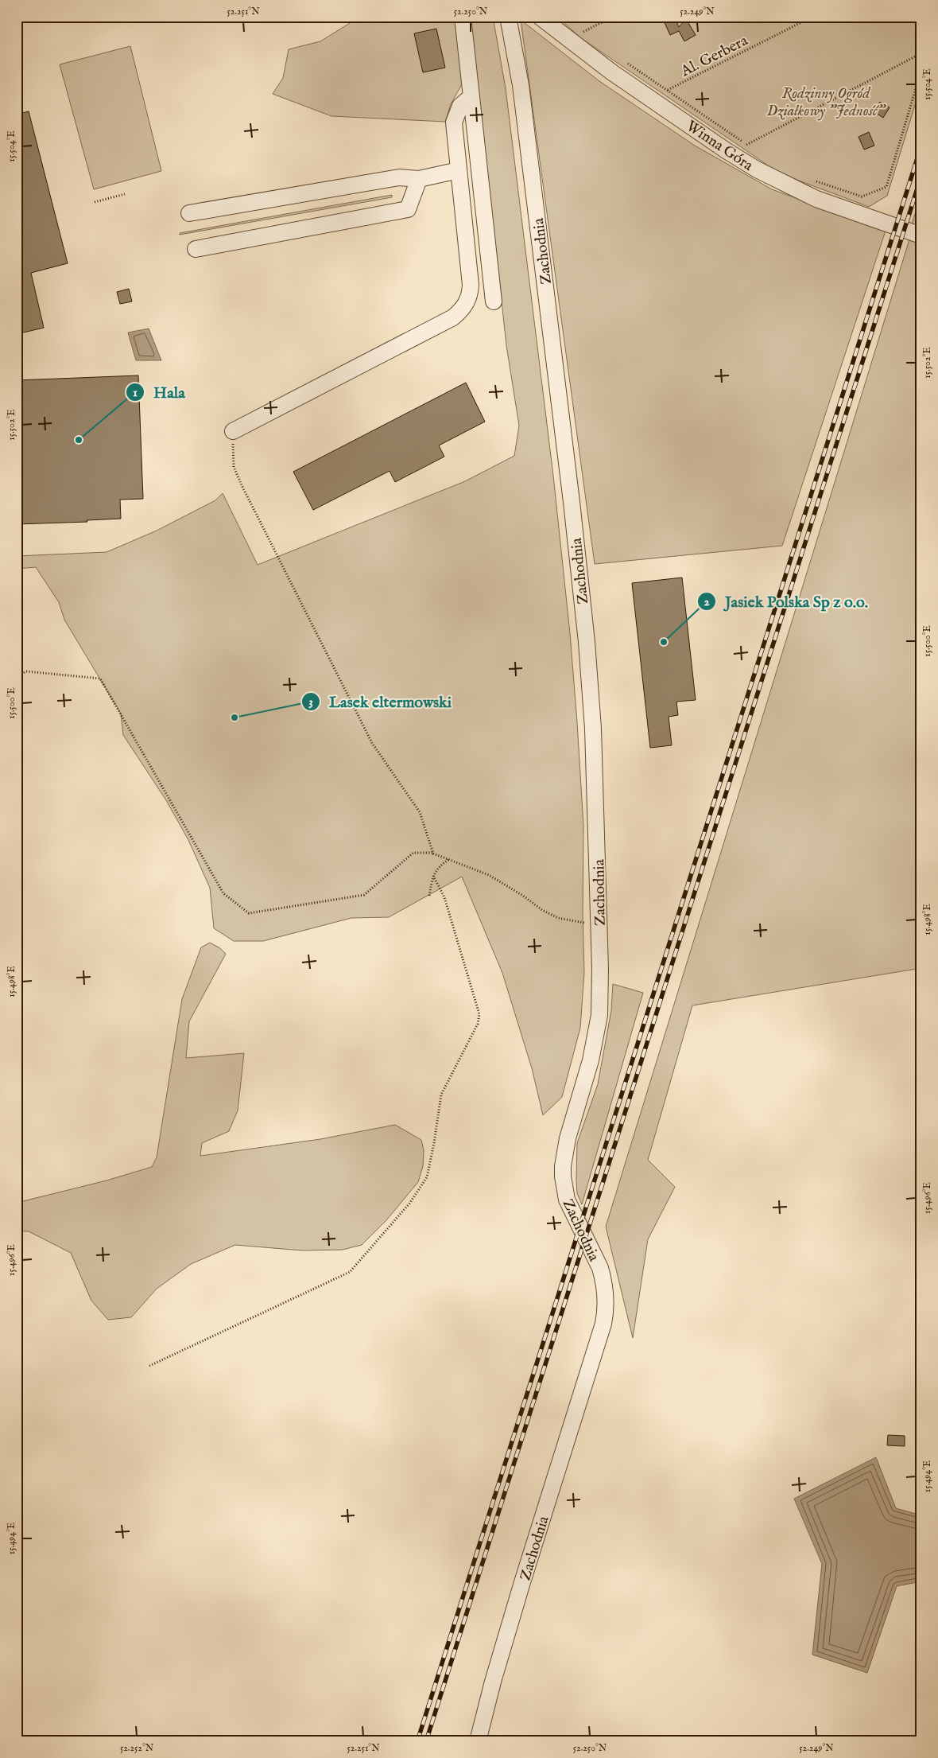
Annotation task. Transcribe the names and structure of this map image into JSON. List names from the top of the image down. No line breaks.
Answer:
{"streets":{"street":["Winna Góra","Zachodnia"],"path":["Al. Gerbera"]},"parks":["Rodzinny Ogród Działkowy \"Jedność\""],"places":["Hala","Jasiek Polska Sp z o.o.","Lasek eltermowski"],"coordinates":["52.251°N","52.250°N","52.249°N","15.504°E","15.502°E","15.500°E","15.498°E","15.496°E","15.494°E","52.252°N"]}
